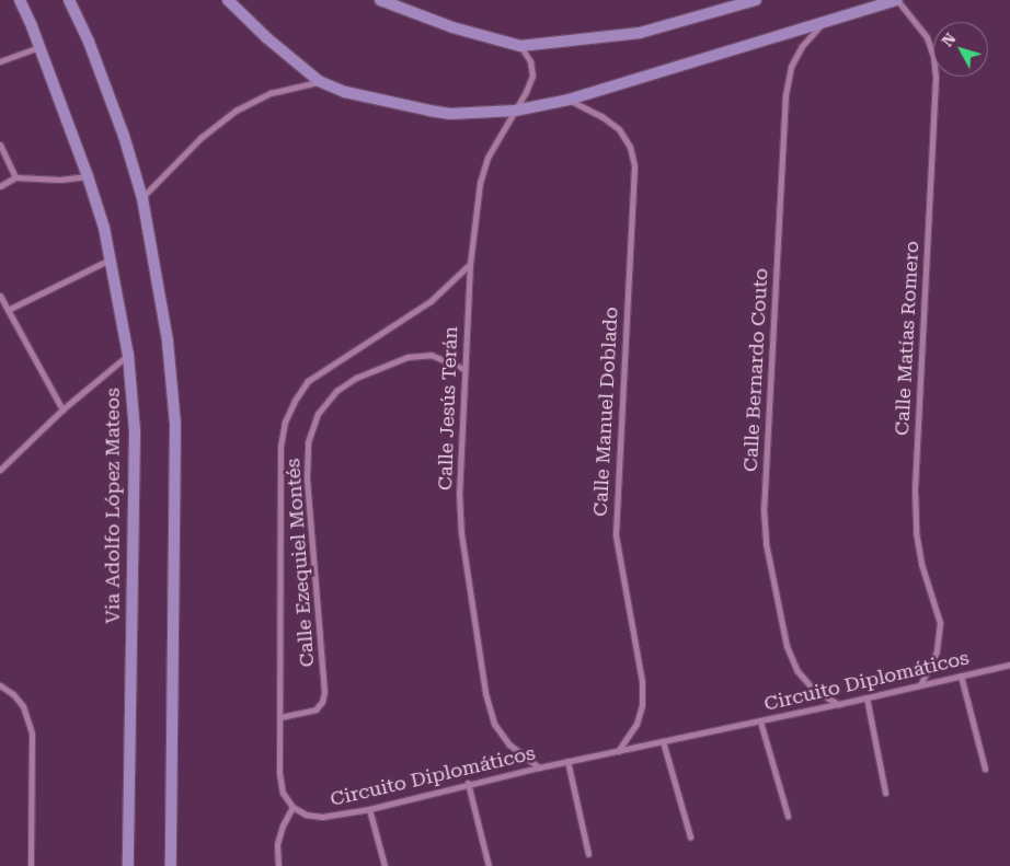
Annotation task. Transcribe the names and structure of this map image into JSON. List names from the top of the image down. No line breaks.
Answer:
{"streets":{"main road":["Via Adolfo López Mateos"],"street":["Calle Matías Romero","Calle Bernardo Couto","Calle Jesús Terán","Calle Manuel Doblado","Calle Ezequiel Montés","Circuito Diplomáticos"]},"crossings":[["Calle Matías Romero","Circuito Diplomáticos"],["Calle Bernardo Couto","Circuito Diplomáticos"],["Calle Jesús Terán","Calle Ezequiel Montés"],["Calle Jesús Terán","Circuito Diplomáticos"],["Calle Manuel Doblado","Circuito Diplomáticos"]],"north":"top left"}
